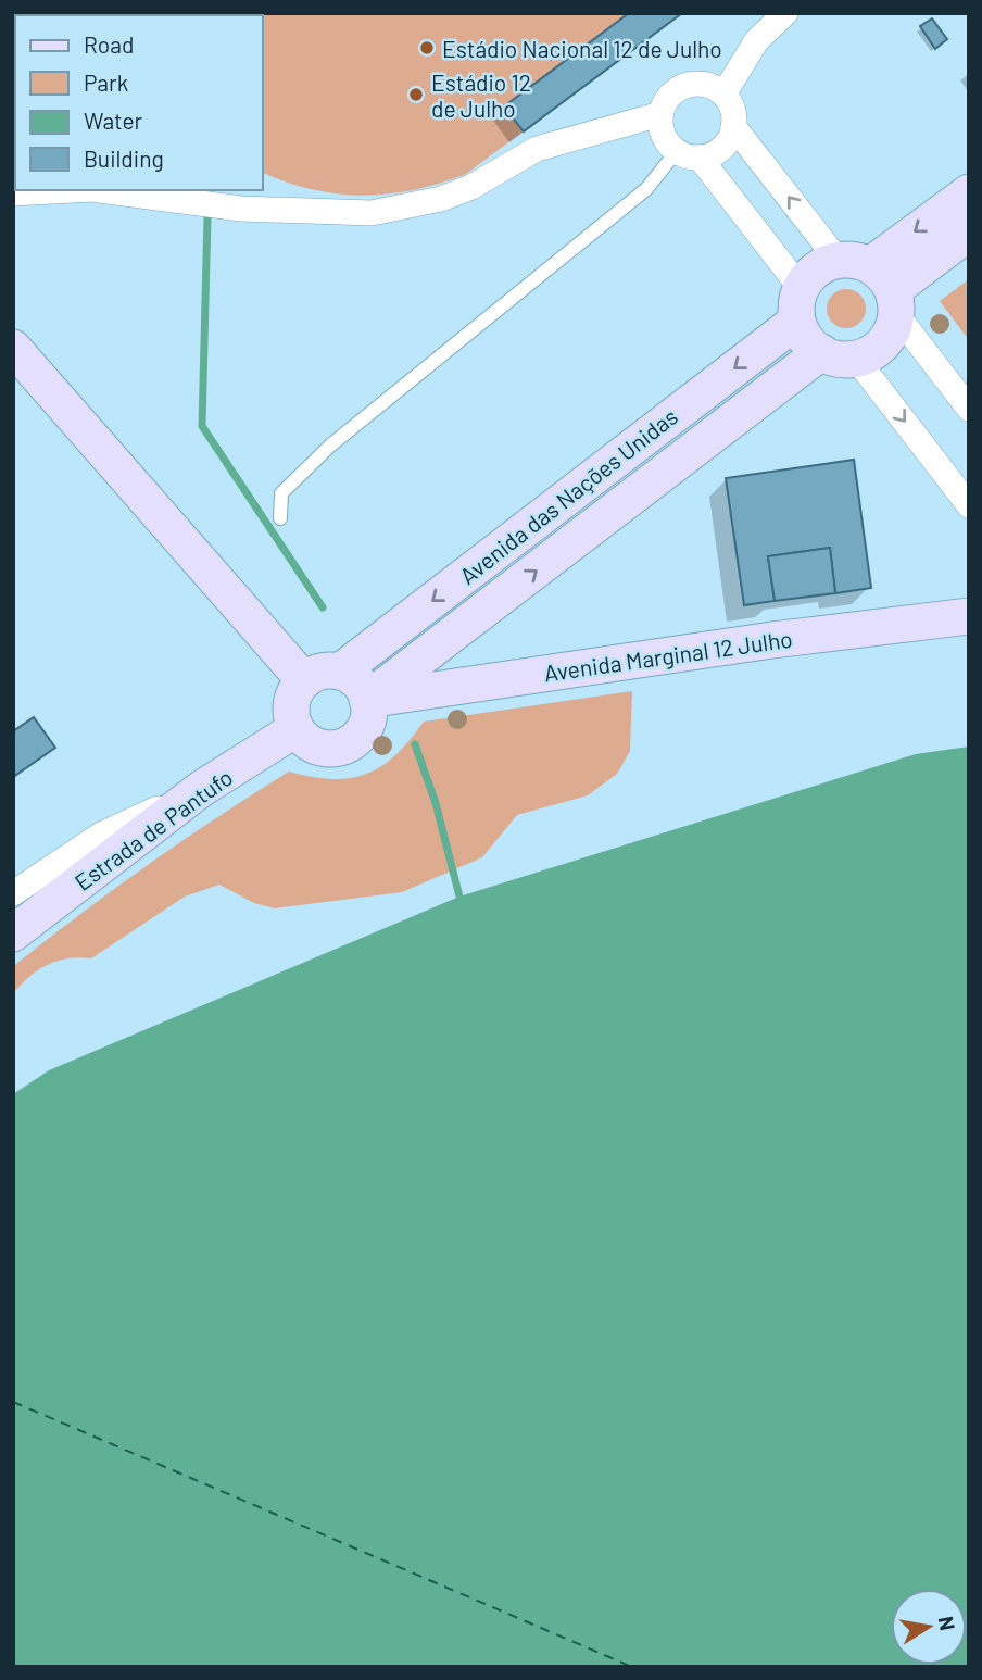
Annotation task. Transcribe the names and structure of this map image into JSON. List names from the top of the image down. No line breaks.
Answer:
{"streets":{"main road":["Avenida das Nações Unidas","Avenida Marginal 12 Julho","Estrada de Pantufo"]},"crossings":[["Avenida das Nações Unidas","Avenida Marginal 12 Julho"],["Avenida das Nações Unidas","Estrada de Pantufo"],["Avenida Marginal 12 Julho","Estrada de Pantufo"]],"places":["Estádio Nacional 12 de Julho","Estádio 12 de Julho"],"legend":["Road","Park","Water","Building"],"north":"right"}
